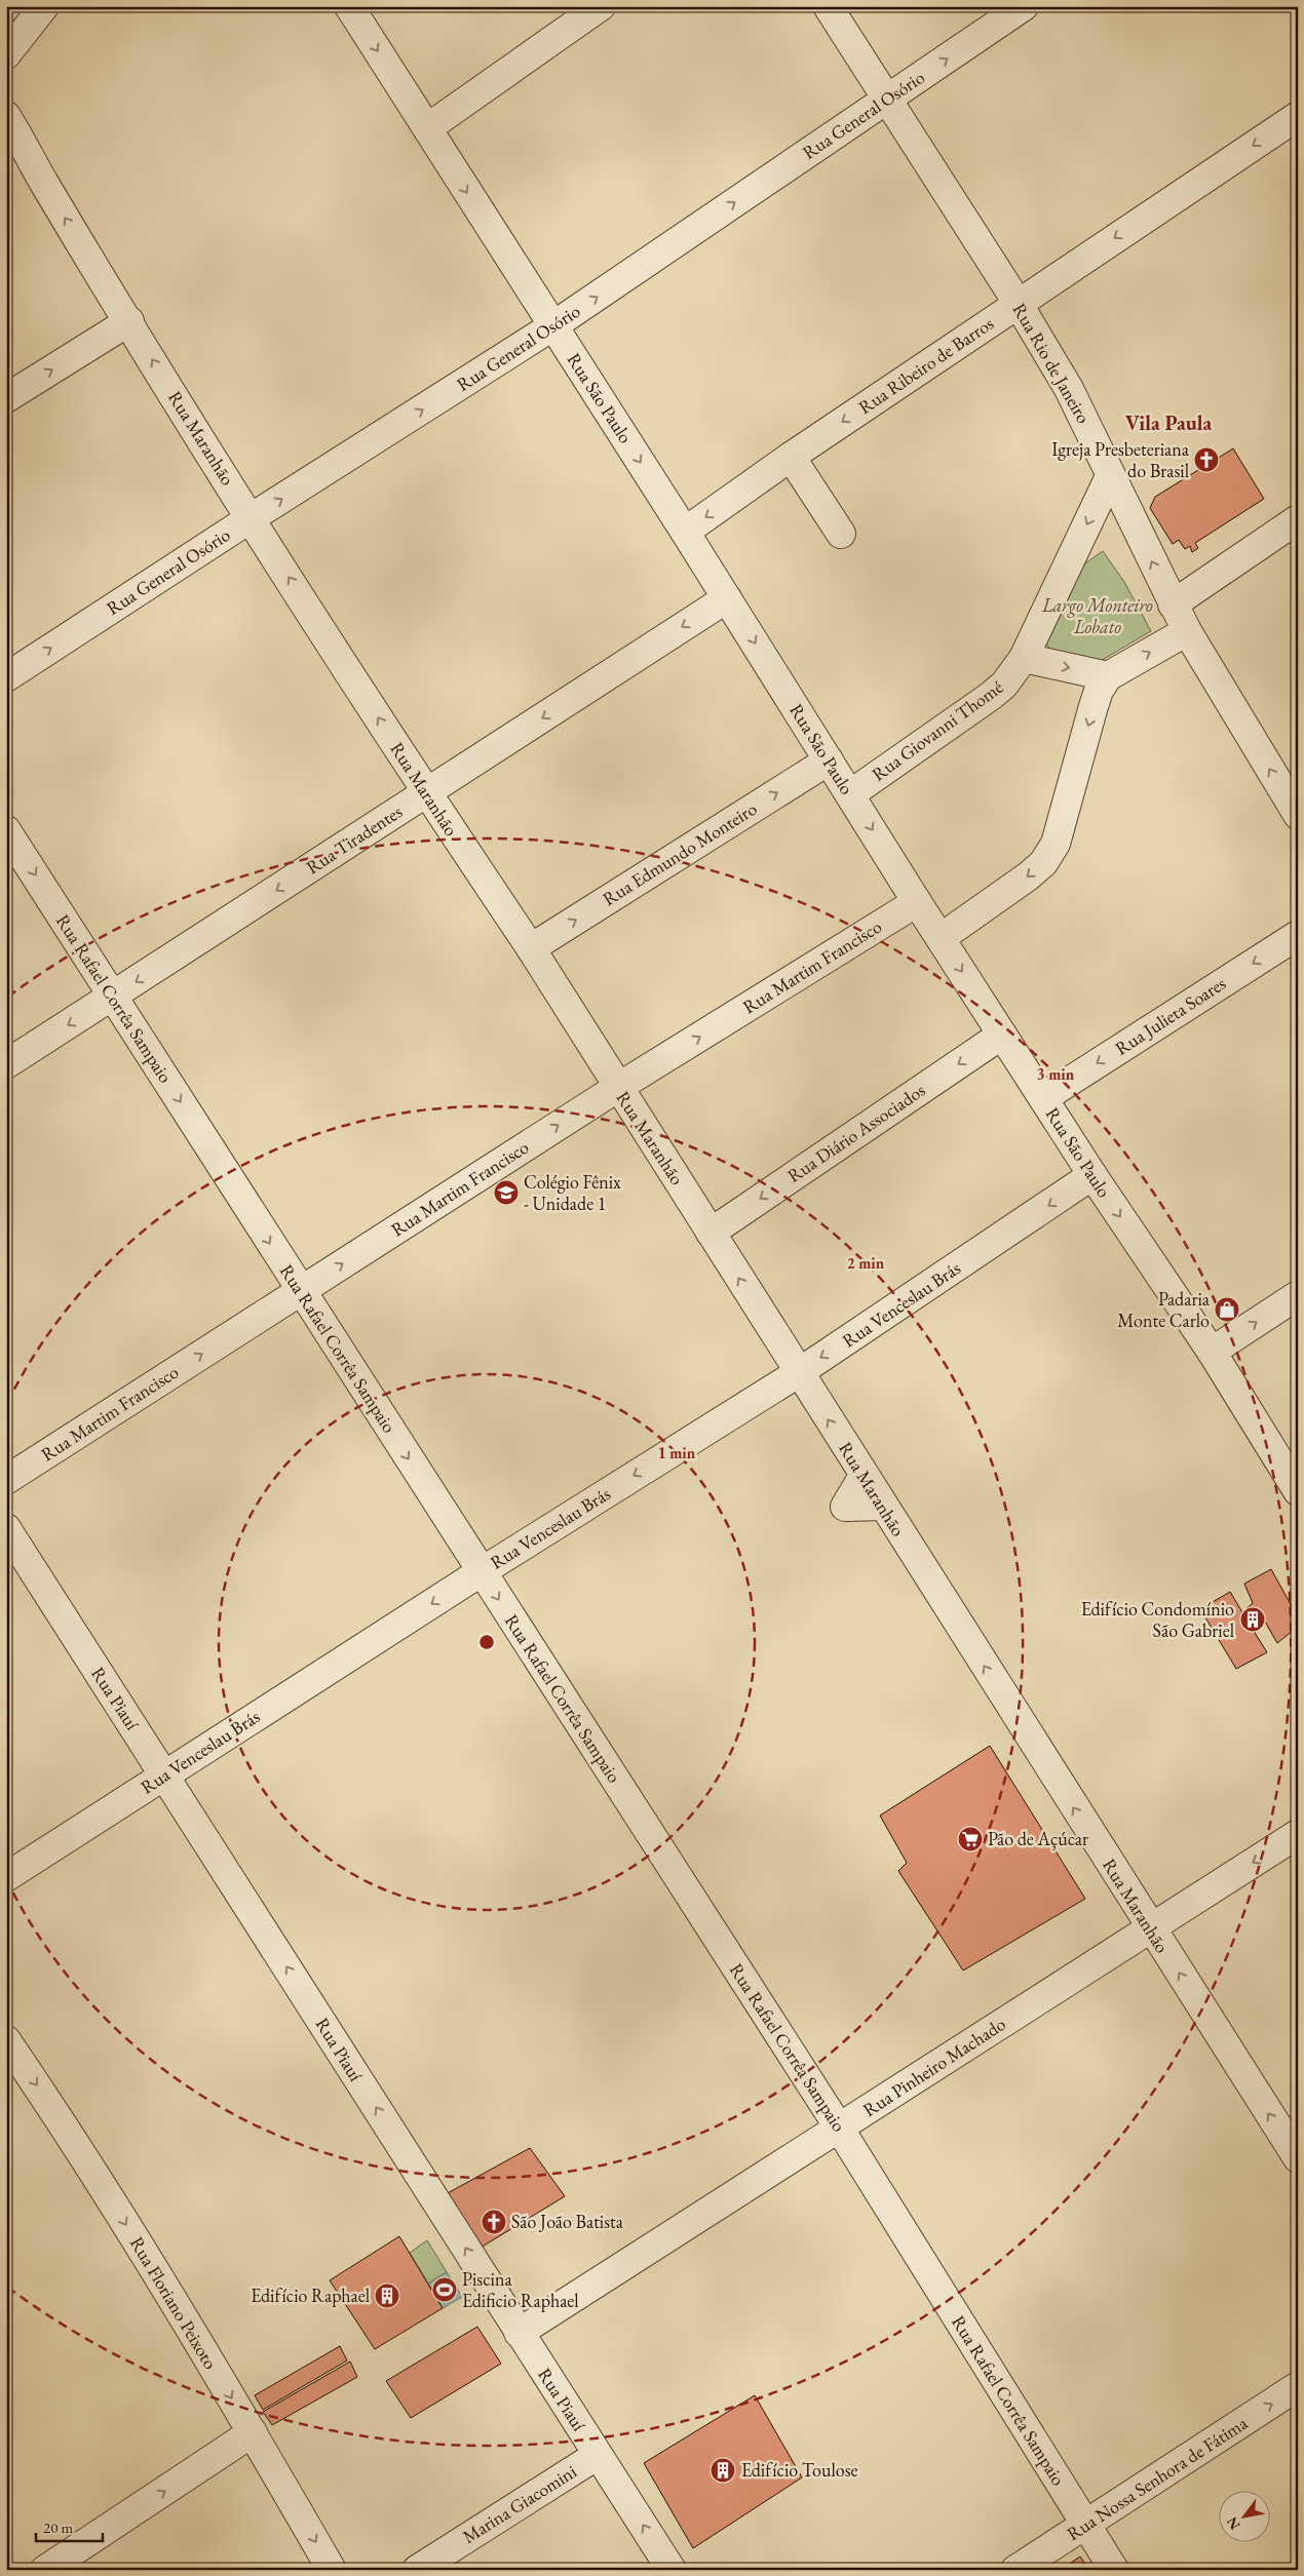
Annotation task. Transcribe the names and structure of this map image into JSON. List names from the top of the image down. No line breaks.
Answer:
{"streets":{"street":["Rua General Osório","Rua Rio de Janeiro","Rua Ribeiro de Barros","Rua São Paulo","Rua Maranhão","Rua Giovanni Thomé","Rua Tiradentes","Rua Edmundo Monteiro","Rua Martim Francisco","Rua Rafael Corrêa Sampaio","Rua Julieta Soares","Rua Diário Associados","Rua Venceslau Brás","Rua Piauí","Rua Pinheiro Machado","Rua Floriano Peixoto","Rua Nossa Senhora de Fátima","Marina Giacomini"]},"crossings":[["Rua General Osório","Rua Rio de Janeiro"],["Rua General Osório","Rua São Paulo"],["Rua General Osório","Rua Maranhão"],["Rua Rio de Janeiro","Rua Ribeiro de Barros"],["Rua Ribeiro de Barros","Rua São Paulo"],["Rua São Paulo","Rua Giovanni Thomé"],["Rua São Paulo","Rua Tiradentes"],["Rua São Paulo","Rua Edmundo Monteiro"],["Rua São Paulo","Rua Martim Francisco"],["Rua São Paulo","Rua Julieta Soares"],["Rua São Paulo","Rua Diário Associados"],["Rua São Paulo","Rua Venceslau Brás"],["Rua Maranhão","Rua Tiradentes"],["Rua Maranhão","Rua Edmundo Monteiro"],["Rua Maranhão","Rua Martim Francisco"],["Rua Maranhão","Rua Diário Associados"],["Rua Maranhão","Rua Venceslau Brás"],["Rua Maranhão","Rua Pinheiro Machado"],["Rua Tiradentes","Rua Rafael Corrêa Sampaio"],["Rua Martim Francisco","Rua Rafael Corrêa Sampaio"],["Rua Rafael Corrêa Sampaio","Rua Venceslau Brás"],["Rua Rafael Corrêa Sampaio","Rua Pinheiro Machado"],["Rua Rafael Corrêa Sampaio","Rua Nossa Senhora de Fátima"],["Rua Venceslau Brás","Rua Piauí"],["Rua Piauí","Rua Pinheiro Machado"],["Rua Piauí","Marina Giacomini"]],"one_way":["Rua General Osório","Rua Rio de Janeiro","Rua Ribeiro de Barros","Rua São Paulo","Rua Maranhão","Rua Tiradentes","Rua Edmundo Monteiro","Rua Martim Francisco","Rua Rafael Corrêa Sampaio","Rua Julieta Soares","Rua Diário Associados","Rua Venceslau Brás","Rua Piauí","Rua Floriano Peixoto","Rua Nossa Senhora de Fátima"],"districts":["Vila Paula"],"parks":["Largo Monteiro Lobato"],"places":{"church":["Igreja Presbeteriana do Brasil","São João Batista"],"school or university":["Colégio Fênix - Unidade 1"],"shop":["Padaria Monte Carlo"],"building":["Edifício Condomínio São Gabriel","Edifício Raphael","Edifício Toulose"],"supermarket":["Pão de Açúcar"],"sports":["Piscina Edificio Raphael"]},"scale_bar":"20 m","north":"bottom left","rings":["3 min","2 min","1 min"]}
